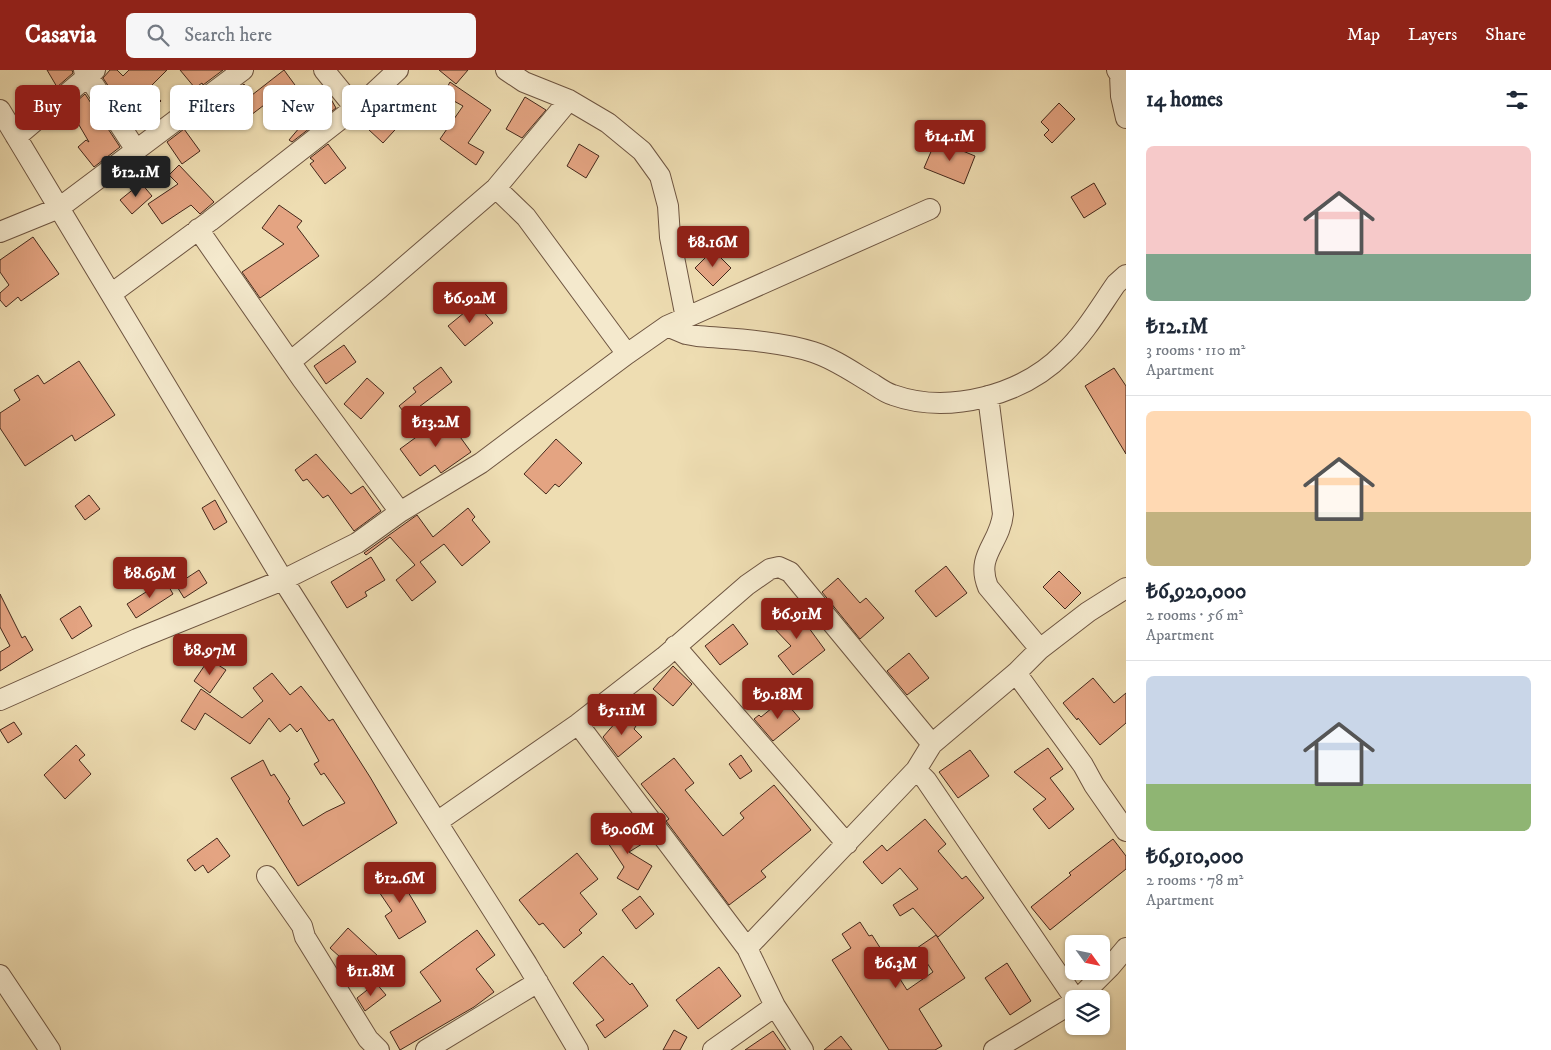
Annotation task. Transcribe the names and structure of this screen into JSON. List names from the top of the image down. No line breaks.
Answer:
{"north":"bottom right","page":{"header":"Casavia","search":"Search here","nav":["Map","Layers","Share"],"heading":"14 homes","chip":["Buy","Rent","Filters","New","Apartment"],"price":["₺14.1M","₺12.1M","₺8.16M","₺6.92M","₺13.2M","₺8.69M","₺6.91M","₺8.97M","₺9.18M","₺5.11M","₺9.06M","₺12.6M","₺6.3M","₺11.8M"],"list":[{"name":"₺12.1M","note":"3 rooms · 110 m² · Apartment"},{"name":"₺6,920,000","note":"2 rooms · 56 m² · Apartment"},{"name":"₺6,910,000","note":"2 rooms · 78 m² · Apartment"}]}}
